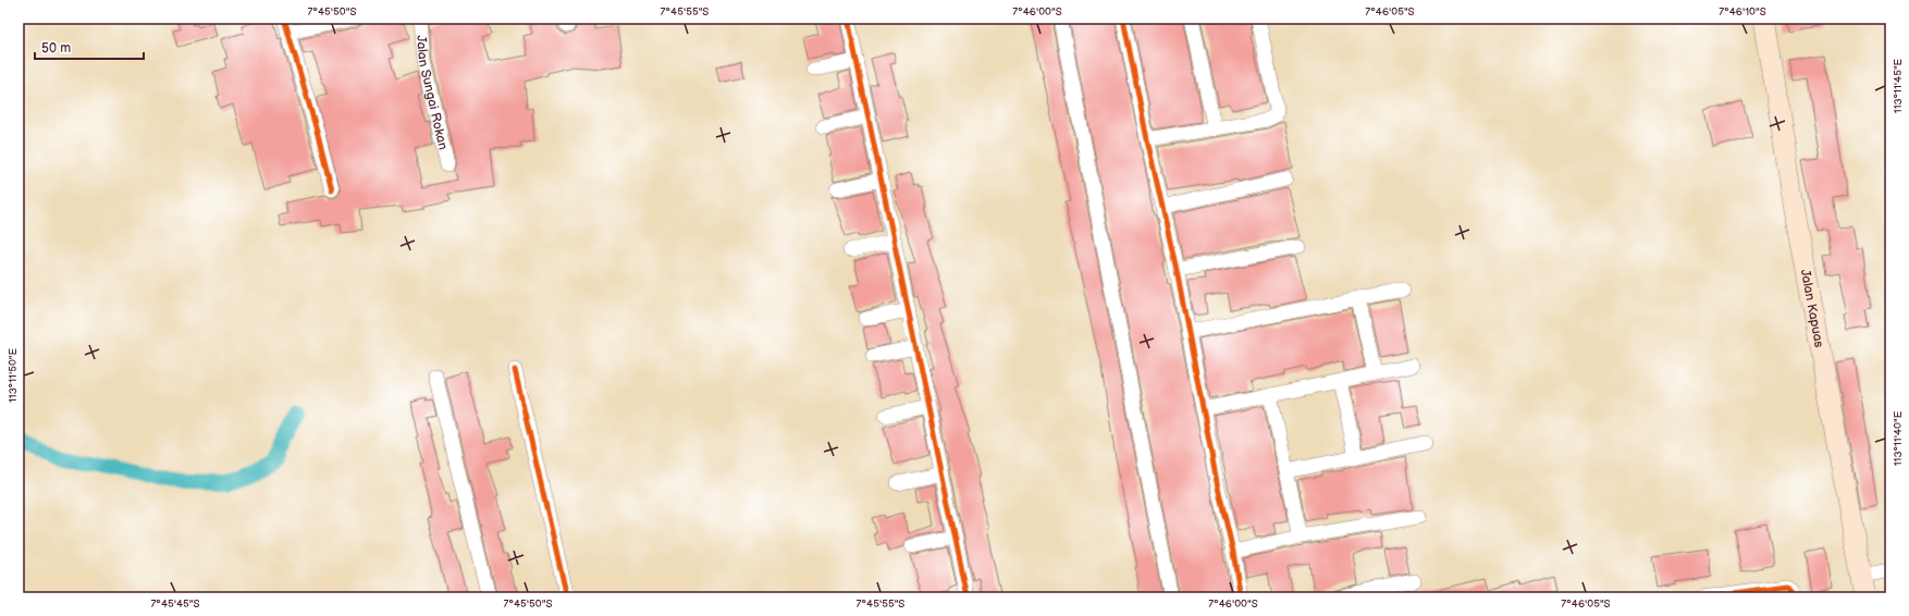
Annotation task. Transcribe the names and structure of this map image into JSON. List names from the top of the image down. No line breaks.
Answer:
{"streets":{"main road":["Jalan Kapuas"],"street":["Jalan Sungai Rokan"]},"scale_bar":"50 m","coordinates":["7°45'50\"S","7°45'55\"S","7°46'00\"S","7°46'05\"S","7°46'10\"S","113°11'45\"E","113°11'50\"E","113°11'40\"E","7°45'45\"S"]}
